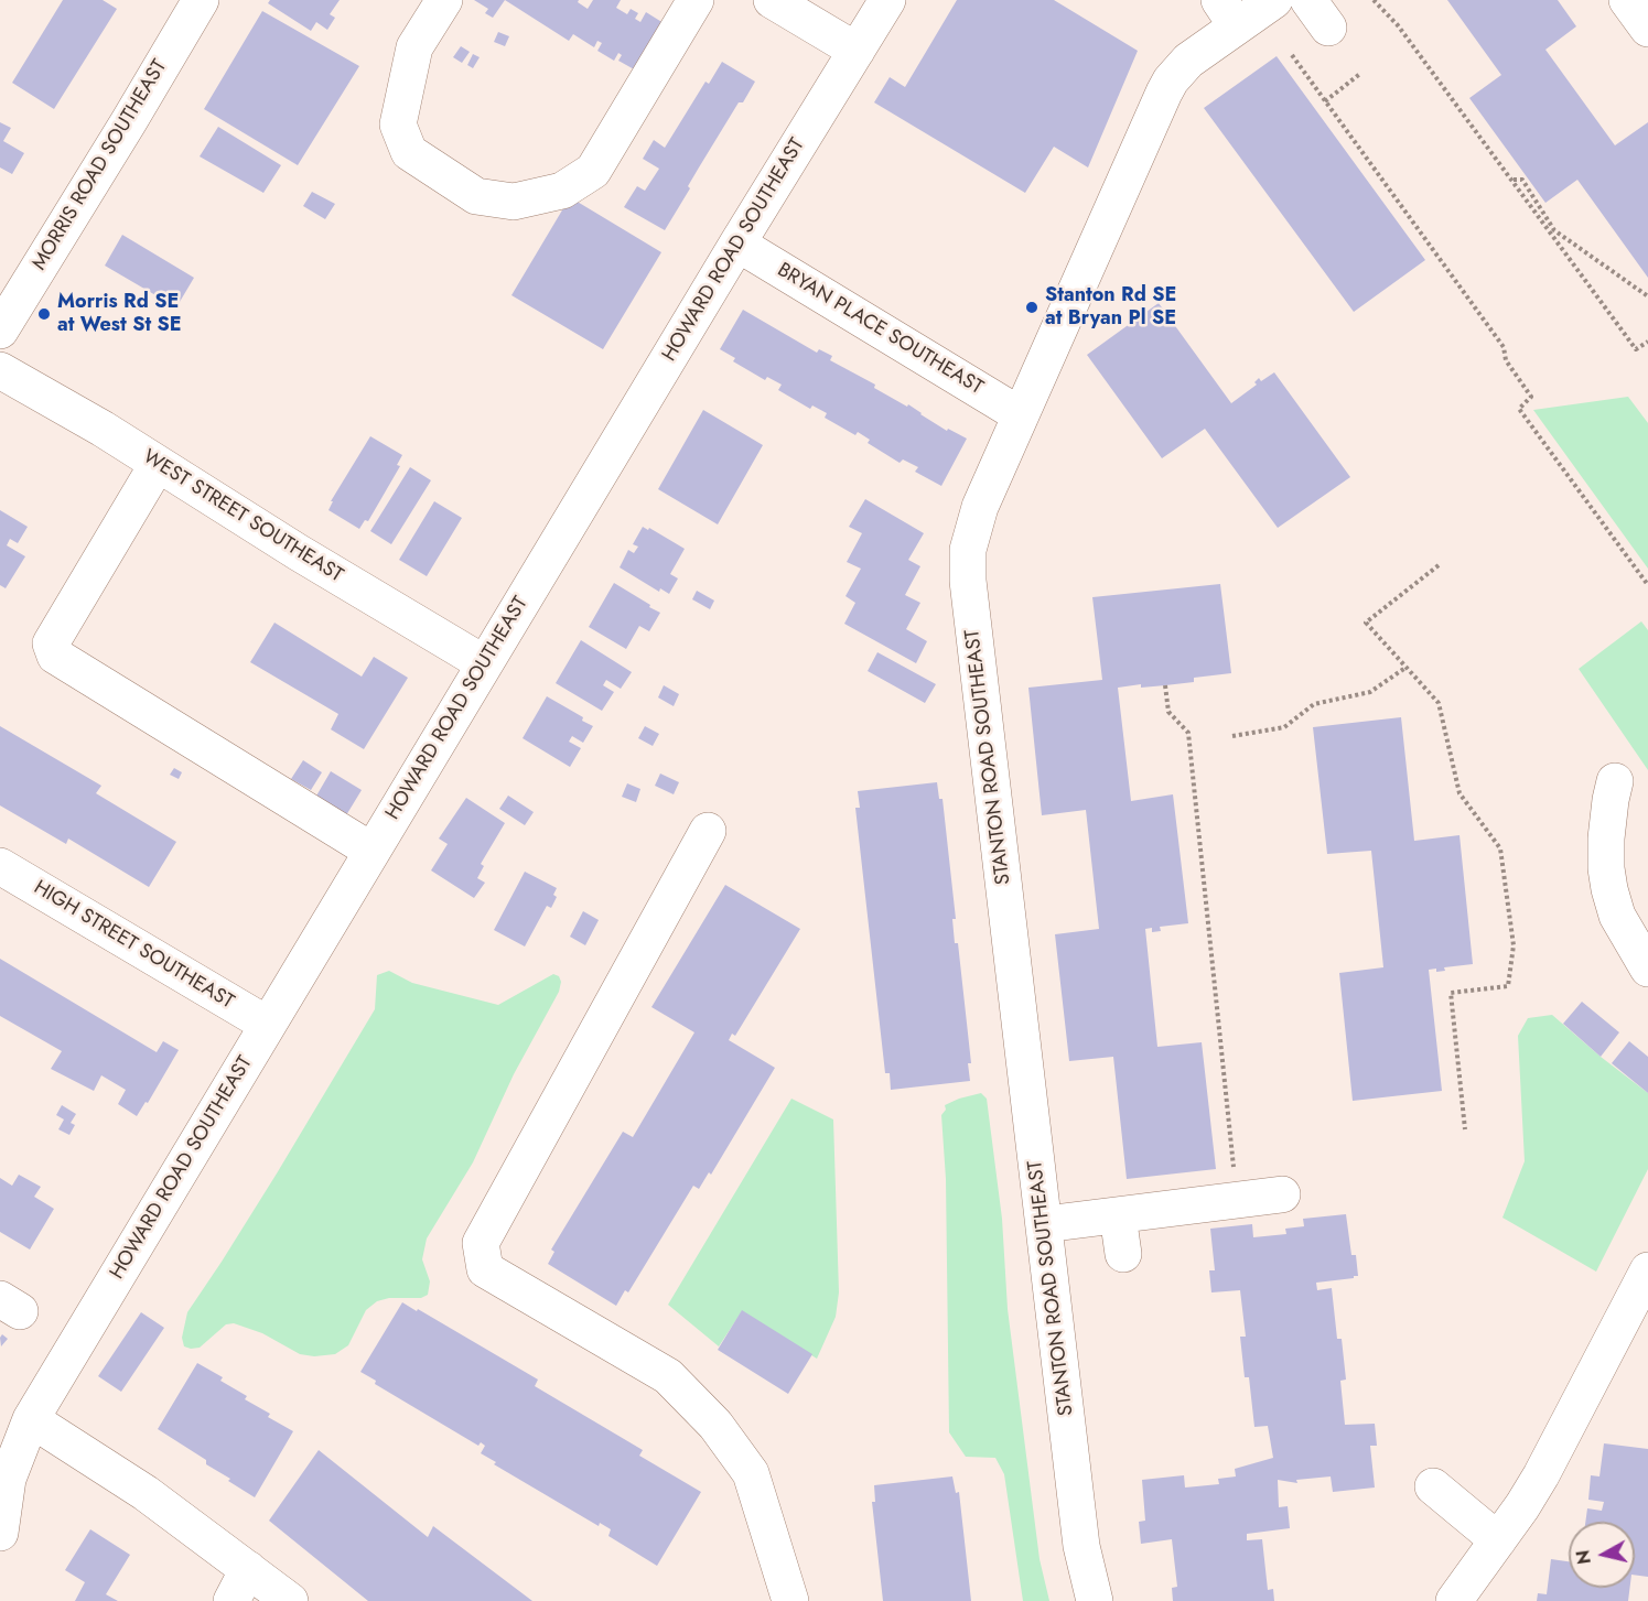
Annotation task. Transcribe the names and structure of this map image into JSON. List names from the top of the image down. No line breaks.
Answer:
{"streets":{"street":["MORRIS ROAD SOUTHEAST","HOWARD ROAD SOUTHEAST","BRYAN PLACE SOUTHEAST","WEST STREET SOUTHEAST","STANTON ROAD SOUTHEAST","HIGH STREET SOUTHEAST"]},"crossings":[["HOWARD ROAD SOUTHEAST","BRYAN PLACE SOUTHEAST"],["HOWARD ROAD SOUTHEAST","WEST STREET SOUTHEAST"],["HOWARD ROAD SOUTHEAST","HIGH STREET SOUTHEAST"],["BRYAN PLACE SOUTHEAST","STANTON ROAD SOUTHEAST"]],"places":["Stanton Rd SE at Bryan Pl SE","Morris Rd SE at West St SE"],"north":"left"}
